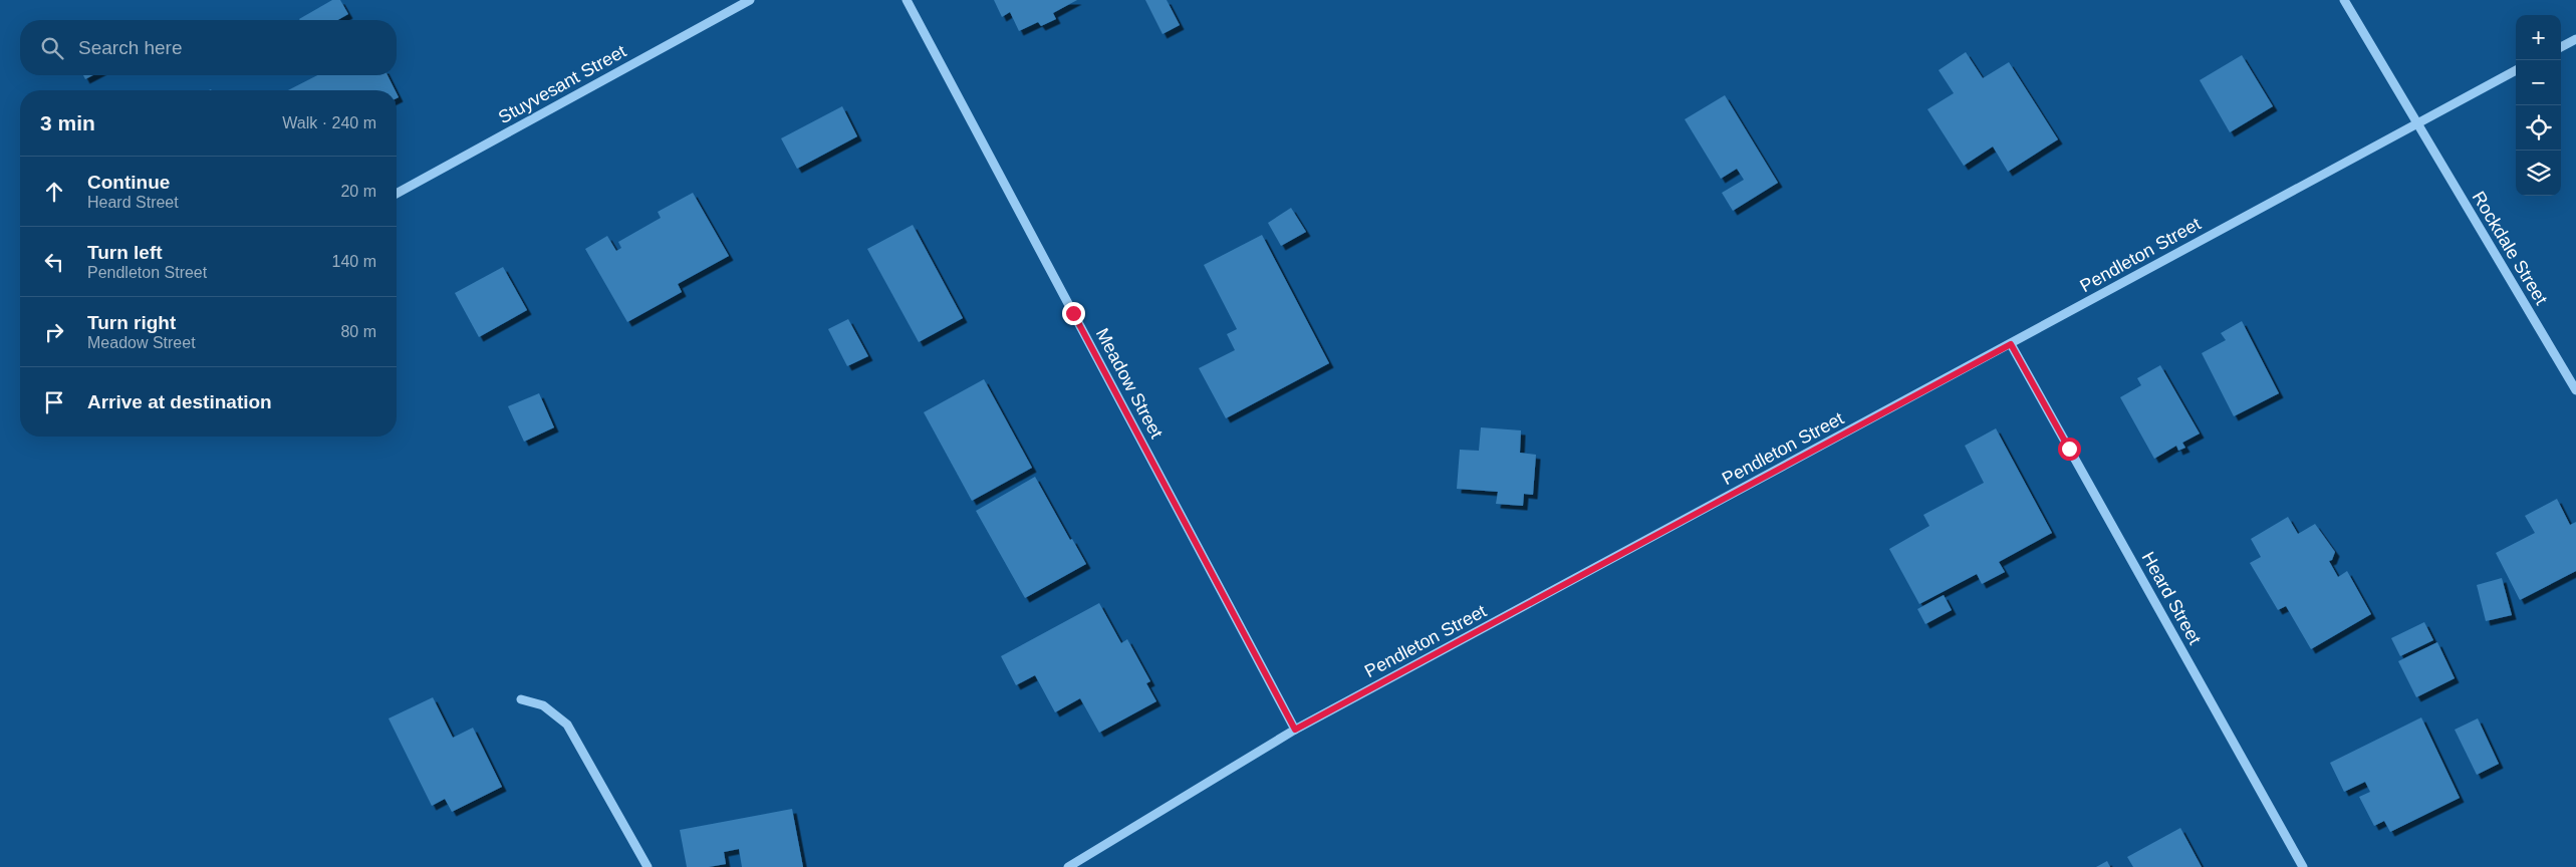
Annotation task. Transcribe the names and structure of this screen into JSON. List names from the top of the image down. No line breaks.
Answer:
{"streets":{"street":["Stuyvesant Street","Rockdale Street","Pendleton Street","Meadow Street","Heard Street"]},"crossings":[["Rockdale Street","Pendleton Street"],["Pendleton Street","Meadow Street"],["Pendleton Street","Heard Street"]],"page":{"map_buttons":["+","−"],"search":"Search here","heading":["3 min","Walk · 240 m"],"list":[["Continue","Heard Street","20 m"],["Turn left","Pendleton Street","140 m"],["Turn right","Meadow Street","80 m"],"Arrive at destination"]}}
